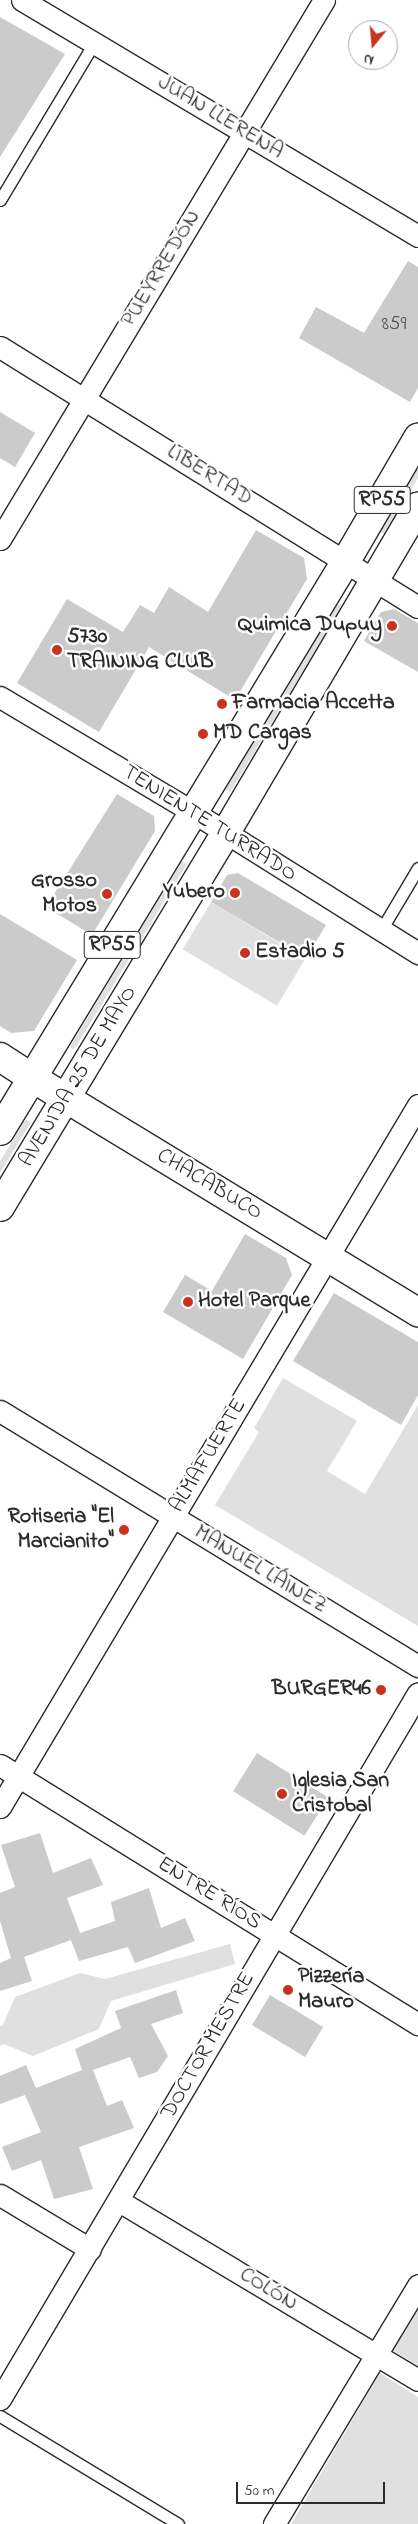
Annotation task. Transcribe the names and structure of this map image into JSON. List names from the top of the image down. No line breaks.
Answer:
{"streets":{"main road":["RP55","AVENIDA 25 DE MAYO","CHACABUCO"],"street":["JUAN LLERENA","PUEYRREDÓN","LIBERTAD","TENIENTE TURRADO","ALMAFUERTE","MANUEL LÁINEZ","ENTRE RÍOS","DOCTOR MESTRE","COLÓN"]},"crossings":[["JUAN LLERENA","PUEYRREDÓN"],["PUEYRREDÓN","LIBERTAD"],["LIBERTAD","AVENIDA 25 DE MAYO"],["TENIENTE TURRADO","AVENIDA 25 DE MAYO"],["AVENIDA 25 DE MAYO","CHACABUCO"],["CHACABUCO","ALMAFUERTE"],["ALMAFUERTE","MANUEL LÁINEZ"],["ALMAFUERTE","ENTRE RÍOS"],["ENTRE RÍOS","DOCTOR MESTRE"],["DOCTOR MESTRE","COLÓN"]],"places":["Quimica Dupuy","5730 TRAINING CLUB","Farmacia Accetta","MD Cargas","Yubero","Grosso Motos","Estadio 5","Hotel Parque","Rotiseria \"El Marcianito\"","BURGER46","Iglesia San Cristobal","Pizzería Mauro"],"house_numbers":["859"],"scale_bar":"50 m","north":"bottom"}
